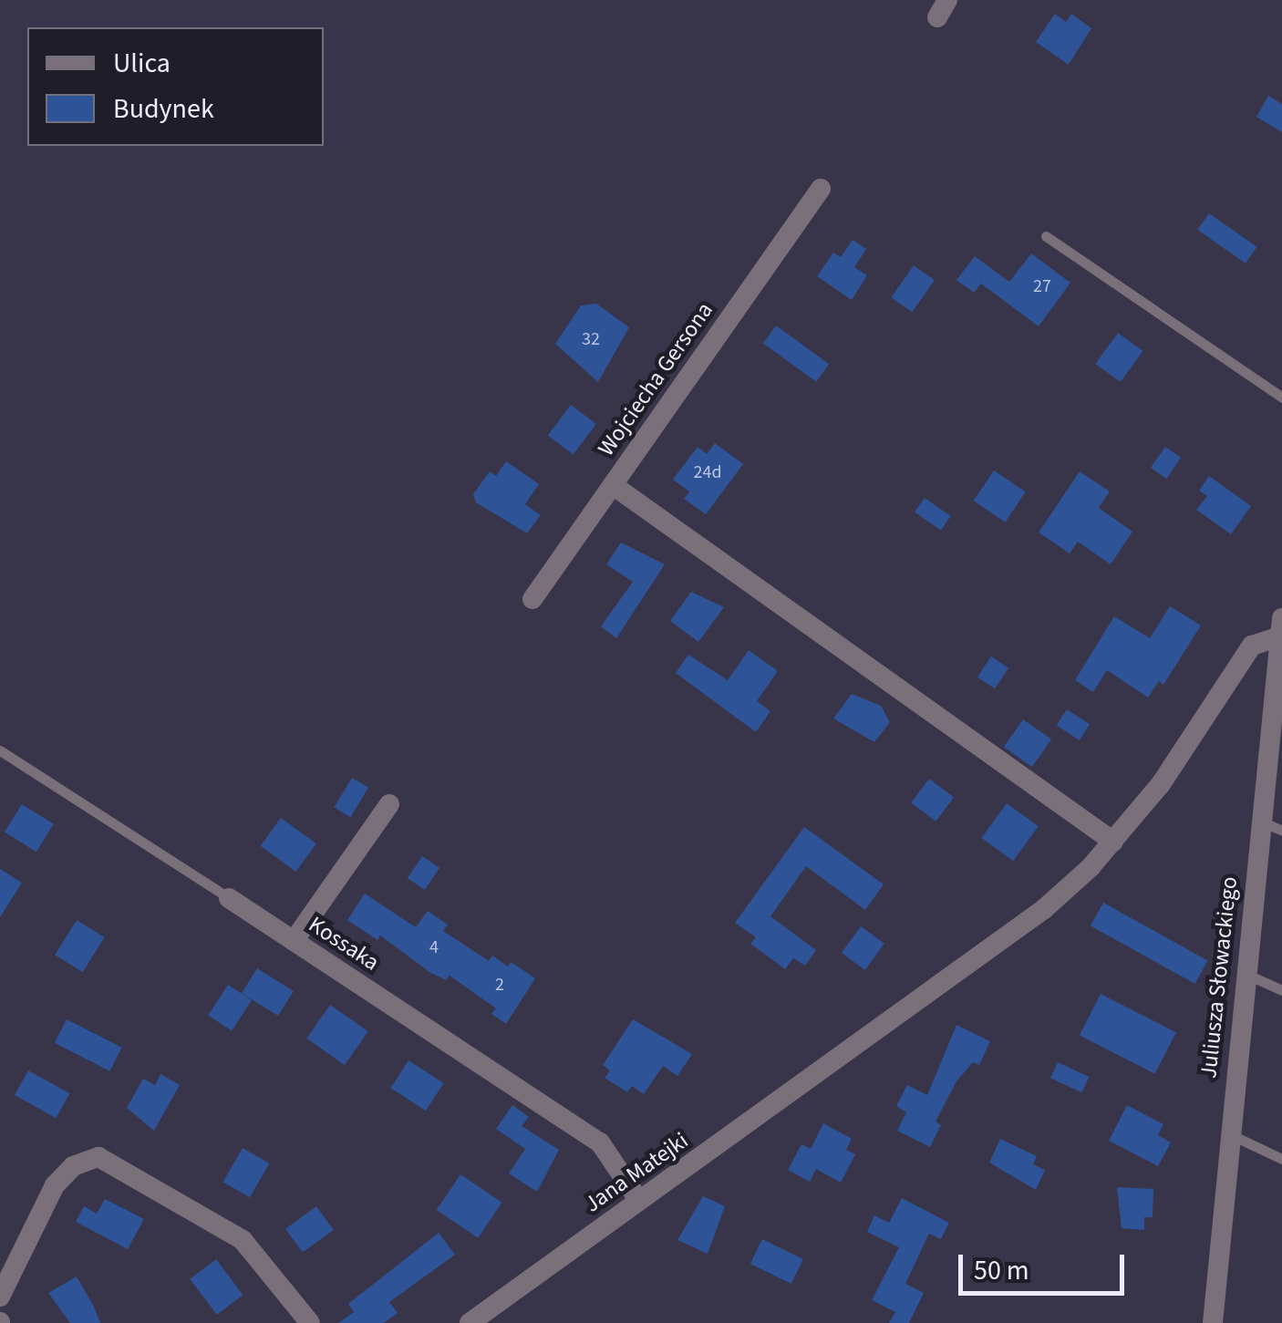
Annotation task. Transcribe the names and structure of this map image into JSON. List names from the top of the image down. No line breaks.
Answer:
{"streets":{"street":["Wojciecha Gersona","Kossaka","Juliusza Słowackiego","Jana Matejki"]},"crossings":[["Kossaka","Jana Matejki"],["Juliusza Słowackiego","Jana Matejki"]],"house_numbers":["27","32","24d","4","2"],"legend":["Ulica","Budynek"],"scale_bar":"50 m"}
